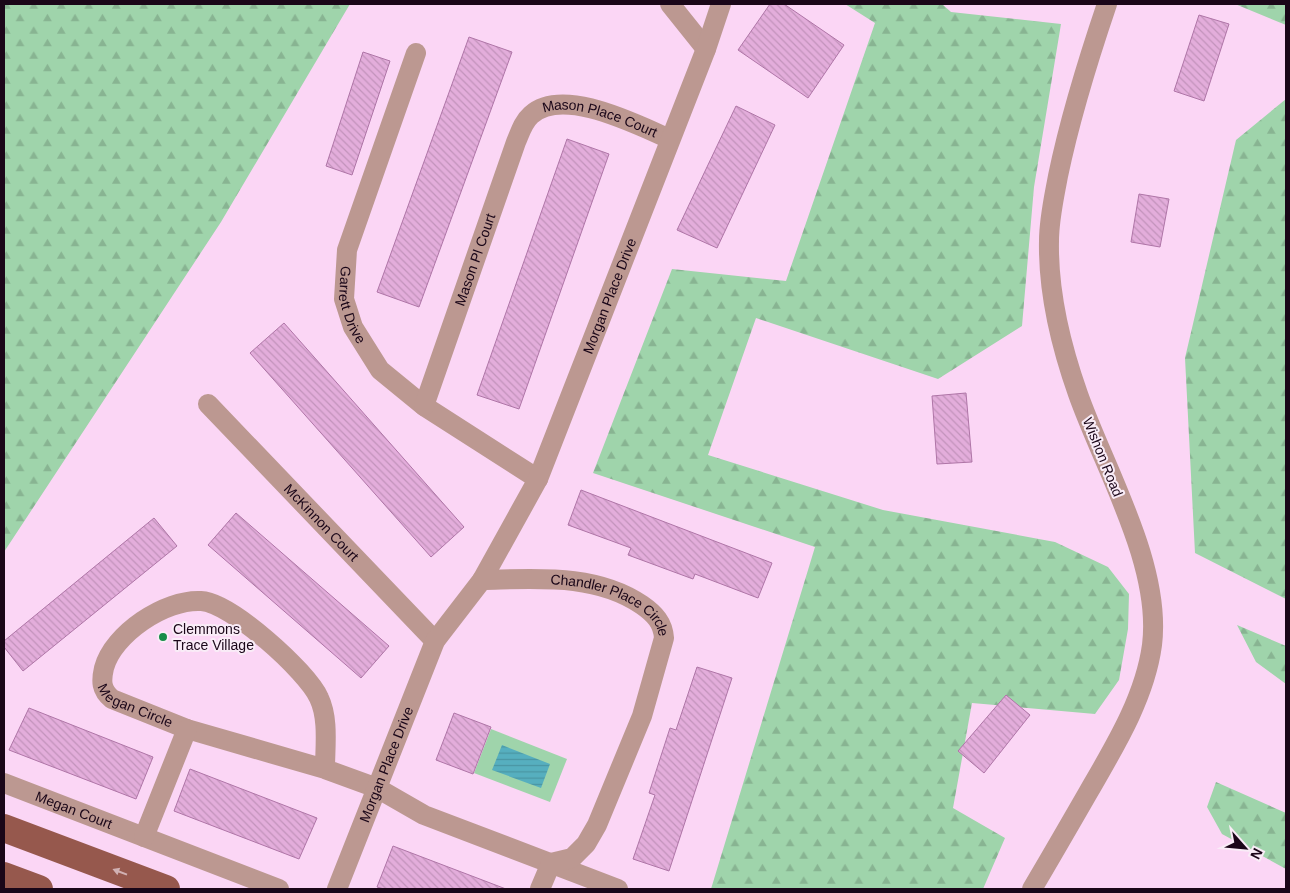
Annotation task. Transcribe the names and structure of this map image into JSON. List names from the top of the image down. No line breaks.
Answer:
{"streets":{"street":["Mason Place Court","Mason Pl Court","Morgan Place Drive","Garrett Drive","Wishon Road","McKinnon Court","Chandler Place Circle","Megan Circle","Megan Court"]},"crossings":[["Mason Place Court","Mason Pl Court"],["Mason Place Court","Morgan Place Drive"],["Mason Pl Court","Garrett Drive"],["Morgan Place Drive","Garrett Drive"],["Morgan Place Drive","McKinnon Court"],["Morgan Place Drive","Chandler Place Circle"],["Morgan Place Drive","Megan Circle"]],"places":["Clemmons Trace Village"],"north":"bottom right"}
